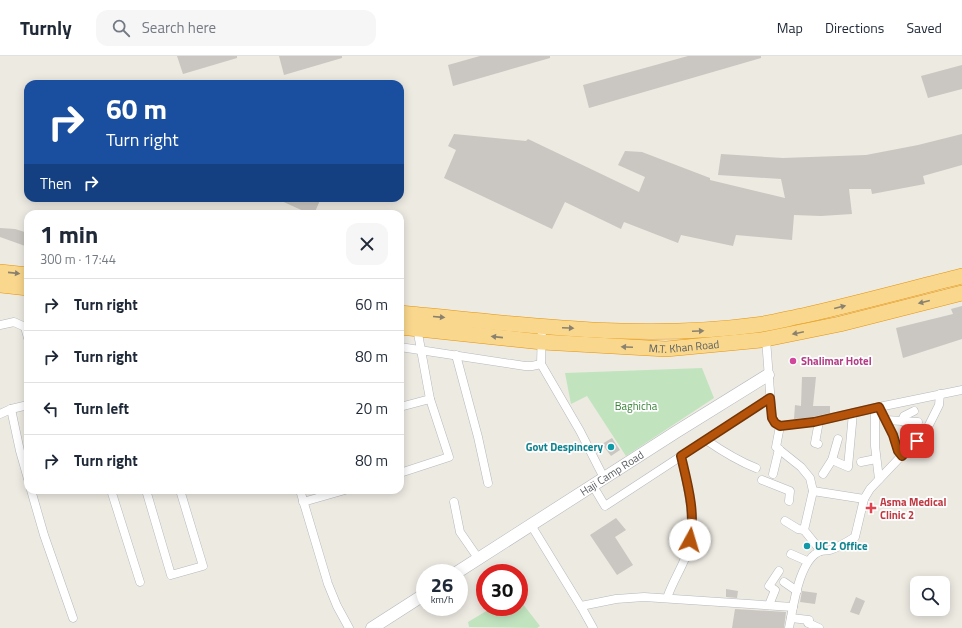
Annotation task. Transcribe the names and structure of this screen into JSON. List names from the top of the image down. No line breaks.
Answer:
{"streets":{"highway":["M.T. Khan Road"],"street":["Haji Camp Road"]},"parks":["Baghicha"],"places":{"other":["Shalimar Hotel","Govt Despincery","UC 2 Office"],"health":["Asma Medical Clinic 2"]},"page":{"header":"Turnly","search":"Search here","nav":["Map","Directions","Saved"],"turn":["60 m","Turn right"],"then":"Then","heading":["1 min","300 m · 17:44"],"list":[{"name":"Turn right","value":"60 m"},{"name":"Turn right","value":"80 m"},{"name":"Turn left","value":"20 m"},{"name":"Turn right","value":"80 m"}],"speed":"26 km/h","limit":"30"}}
